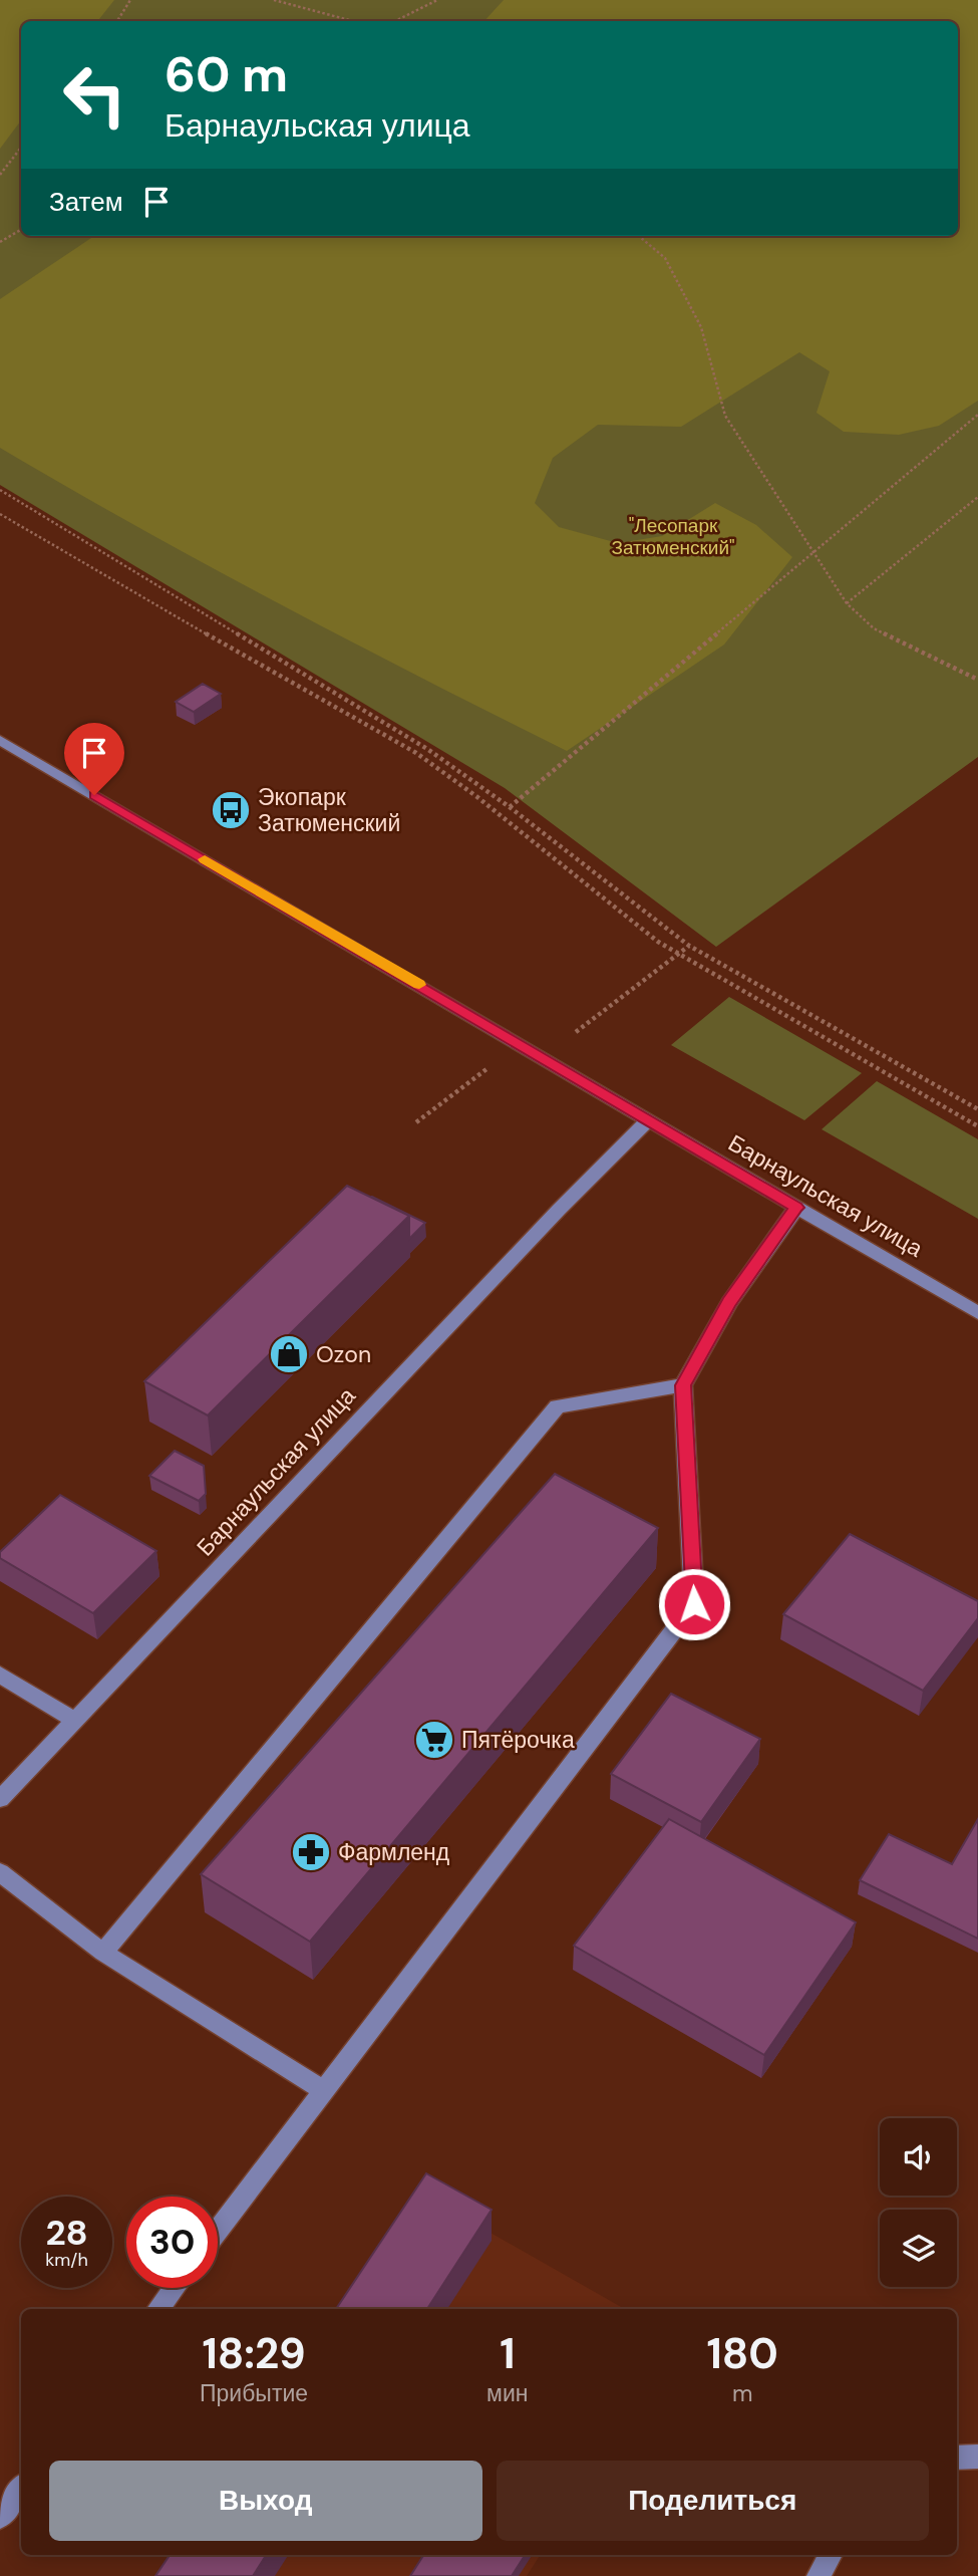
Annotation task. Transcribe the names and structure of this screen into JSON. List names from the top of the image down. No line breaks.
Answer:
{"streets":{"street":["Барнаульская улица"]},"parks":["\"Лесопарк Затюменский\""],"places":{"bus stop":["Экопарк Затюменский"],"shop":["Ozon"],"supermarket":["Пятёрочка"],"pharmacy":["Фармленд"]},"page":{"turn":["60 m","Барнаульская улица"],"then":"Затем","speed":"28 km/h","limit":"30","eta":["18:29","Прибытие","1","мин","180","m"],"buttons":["Выход","Поделиться"]}}
